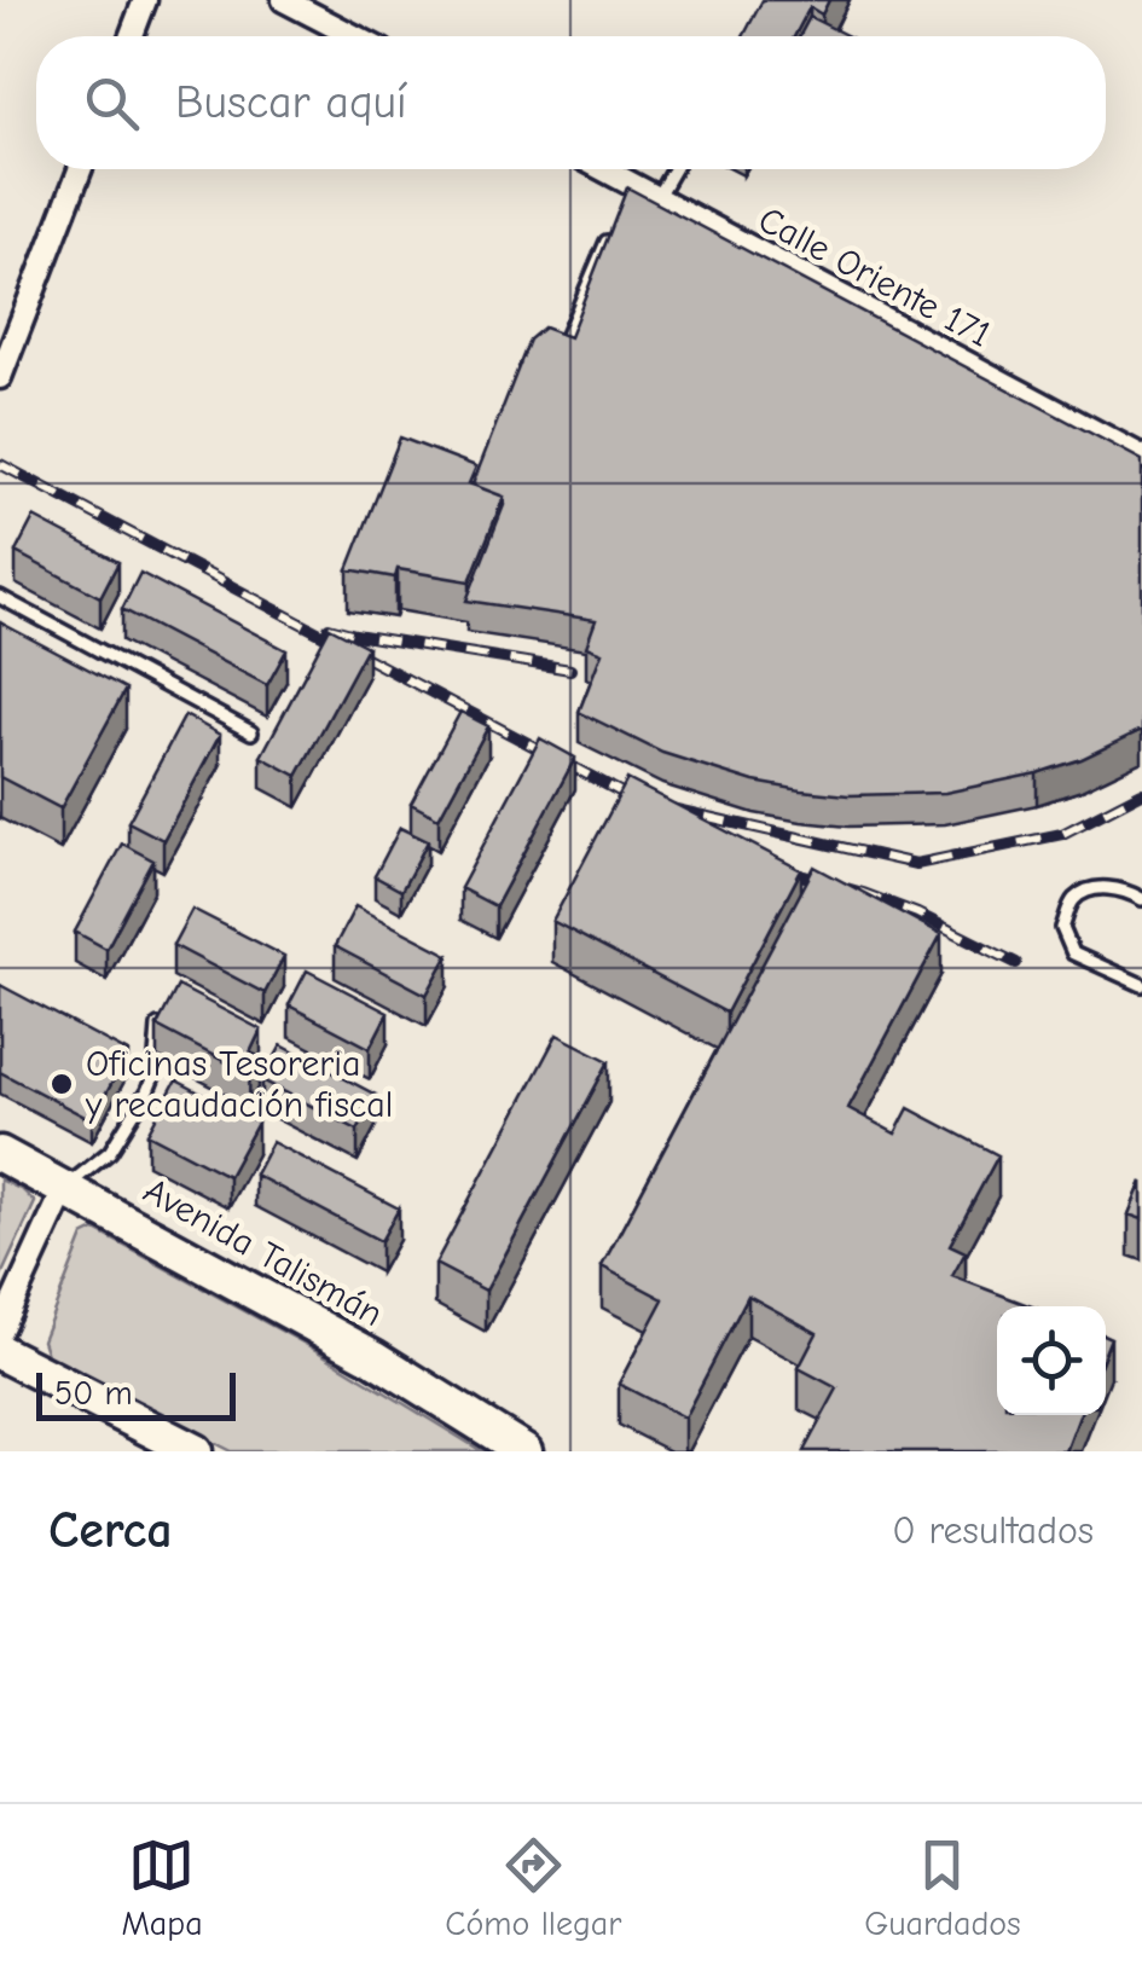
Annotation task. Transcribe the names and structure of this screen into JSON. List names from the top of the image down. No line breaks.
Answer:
{"streets":{"main road":["Avenida Talismán"],"street":["Calle Oriente 171"]},"places":["Oficinas Tesoreria y recaudación fiscal"],"scale_bar":"50 m","page":{"search":"Buscar aquí","scale":"50 m","heading":["Cerca","0 resultados"],"nav":["Mapa","Cómo llegar","Guardados"]}}
